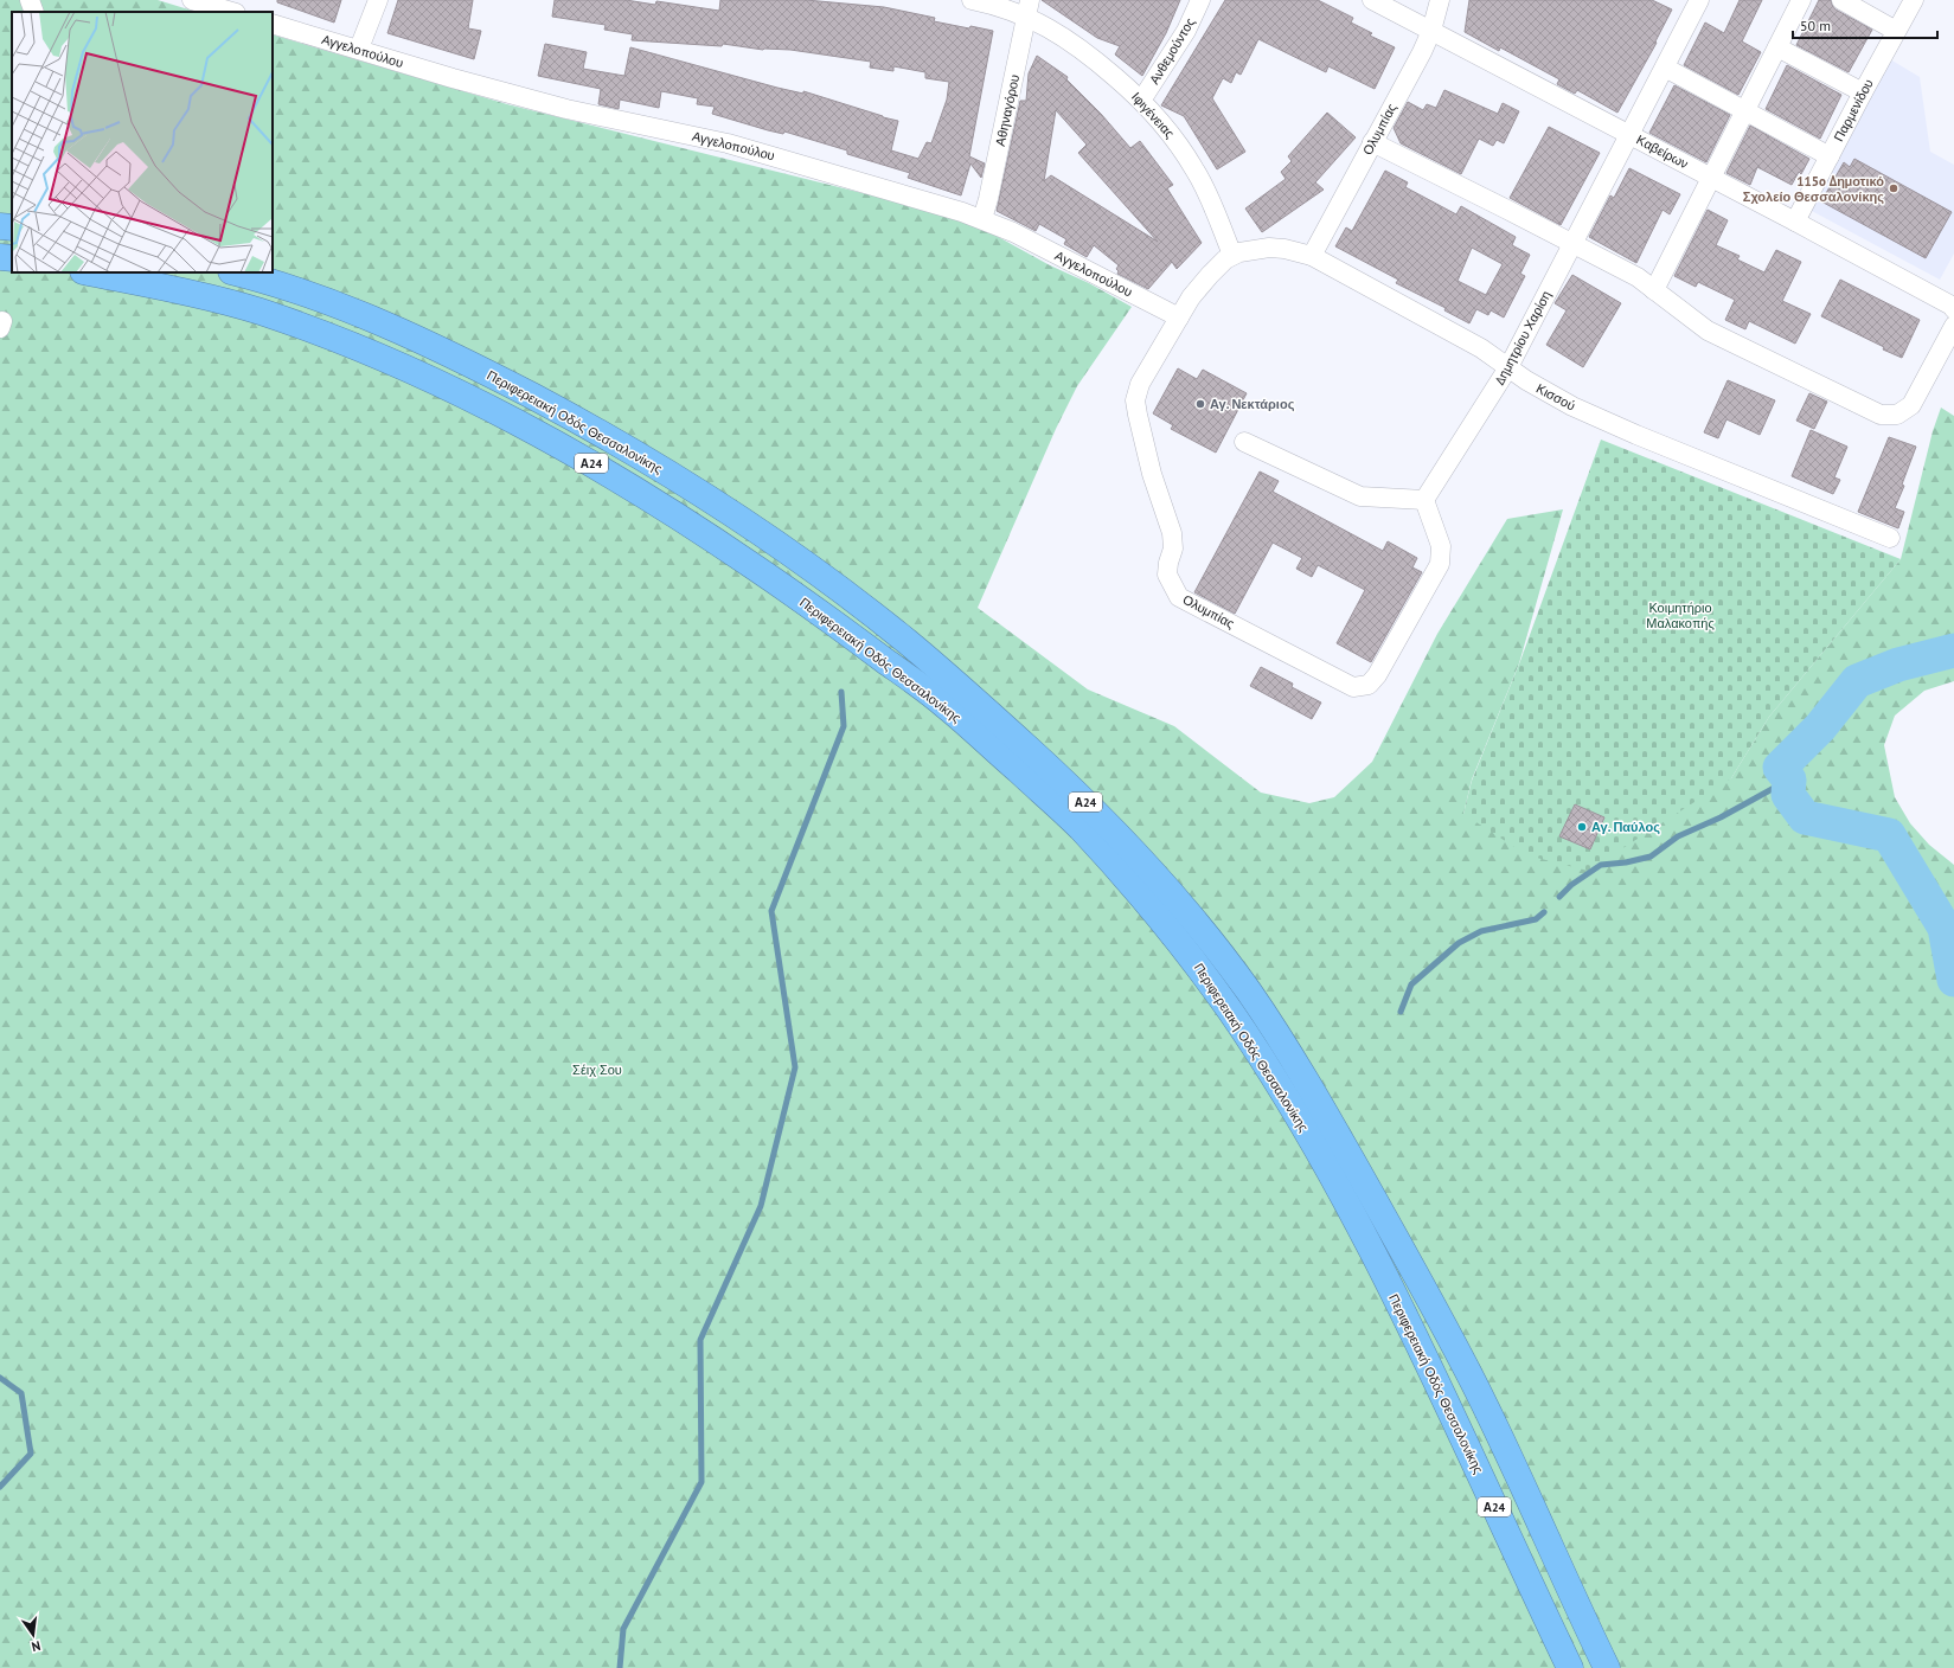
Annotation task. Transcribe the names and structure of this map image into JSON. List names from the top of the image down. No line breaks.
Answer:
{"streets":{"highway":["Περιφερειακή Οδός Θεσσαλονίκης","Α24"],"street":["Αγγελοπούλου","Ανθεμούντος","Αθηναγόρου","Παρμενίδου","Ιφιγένειας","Ολυμπίας","Καβείρων","Δημητρίου Χαρίση","Κισσού"]},"crossings":[["Αγγελοπούλου","Αθηναγόρου"],["Αγγελοπούλου","Ολυμπίας"],["Ανθεμούντος","Ιφιγένειας"],["Αθηναγόρου","Ιφιγένειας"],["Παρμενίδου","Καβείρων"],["Ιφιγένειας","Ολυμπίας"],["Ιφιγένειας","Κισσού"],["Ολυμπίας","Καβείρων"],["Ολυμπίας","Δημητρίου Χαρίση"],["Ολυμπίας","Κισσού"],["Καβείρων","Δημητρίου Χαρίση"],["Δημητρίου Χαρίση","Κισσού"]],"parks":["Κοιμητήριο Μαλακοπής","Σέιχ Σου"],"places":["115o Δημοτικό Σχολείο Θεσσαλονίκης","Αγ. Νεκτάριος","Αγ. Παύλος"],"scale_bar":"50 m","north":"bottom"}
